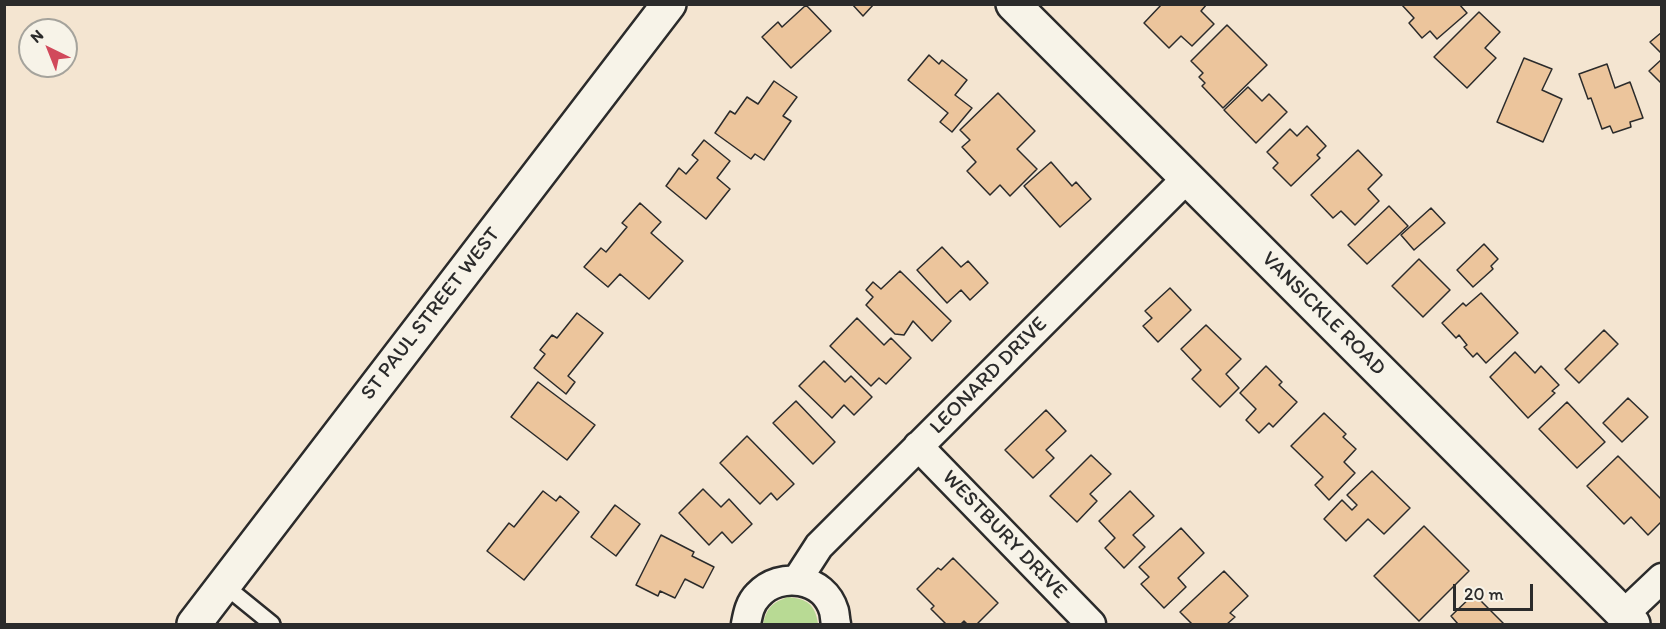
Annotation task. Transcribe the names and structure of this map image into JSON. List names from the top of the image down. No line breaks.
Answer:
{"streets":{"street":["ST PAUL STREET WEST","VANSICKLE ROAD","LEONARD DRIVE","WESTBURY DRIVE"]},"crossings":[["VANSICKLE ROAD","LEONARD DRIVE"],["LEONARD DRIVE","WESTBURY DRIVE"]],"scale_bar":"20 m","north":"top left"}
